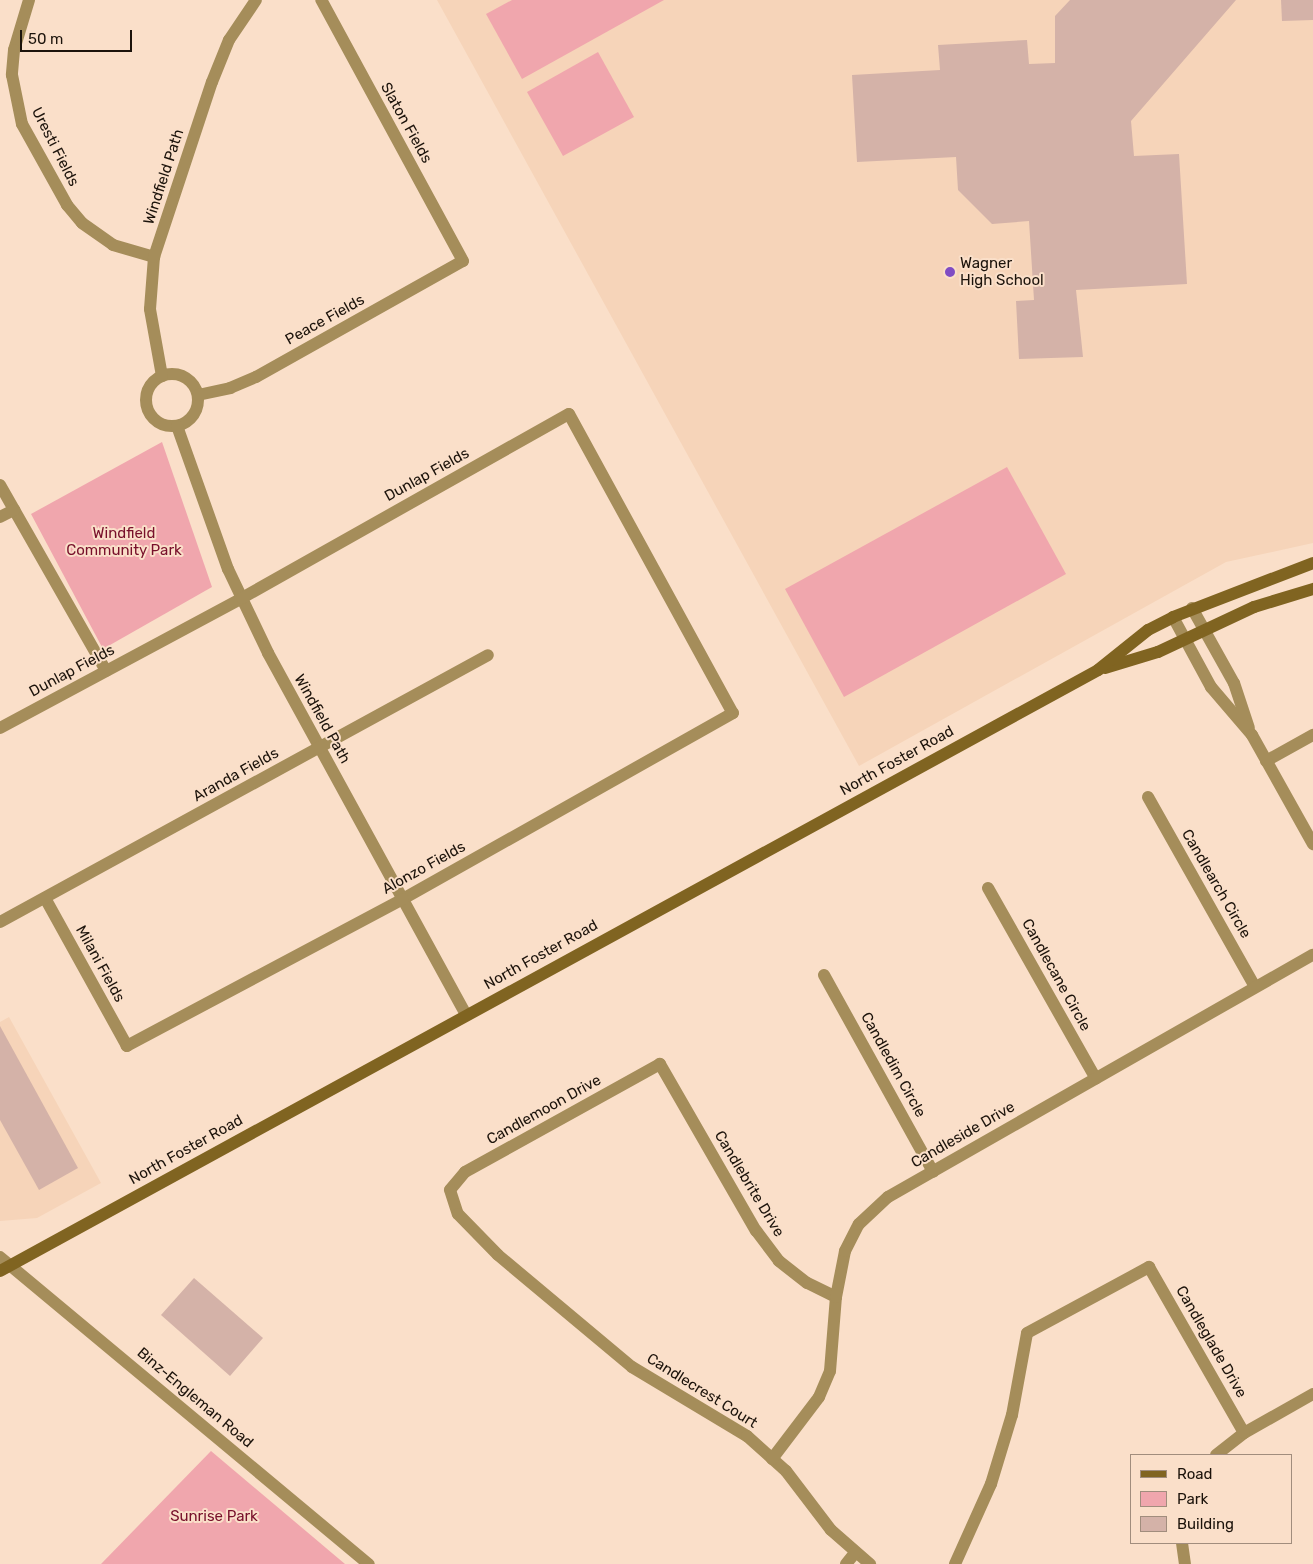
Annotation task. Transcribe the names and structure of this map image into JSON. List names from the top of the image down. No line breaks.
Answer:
{"streets":{"main road":["North Foster Road"],"street":["Slaton Fields","Uresti Fields","Windfield Path","Peace Fields","Dunlap Fields","Aranda Fields","Alonzo Fields","Candlearch Circle","Milani Fields","Candlecane Circle","Candledim Circle","Candlemoon Drive","Candleside Drive","Candlebrite Drive","Candleglade Drive","Candlecrest Court","Binz-Engleman Road"]},"crossings":[["Slaton Fields","Peace Fields"],["Uresti Fields","Windfield Path"],["Windfield Path","Peace Fields"],["Windfield Path","Dunlap Fields"],["Windfield Path","North Foster Road"],["Windfield Path","Aranda Fields"],["Windfield Path","Alonzo Fields"],["Dunlap Fields","Alonzo Fields"],["North Foster Road","Binz-Engleman Road"],["Aranda Fields","Milani Fields"],["Alonzo Fields","Milani Fields"],["Candlearch Circle","Candleside Drive"],["Candlecane Circle","Candleside Drive"],["Candledim Circle","Candleside Drive"],["Candlemoon Drive","Candlebrite Drive"],["Candlemoon Drive","Candlecrest Court"],["Candleside Drive","Candlebrite Drive"],["Candleside Drive","Candlecrest Court"]],"parks":["Windfield Community Park","Sunrise Park"],"places":["Wagner High School"],"legend":["Road","Park","Building"],"scale_bar":"50 m"}
